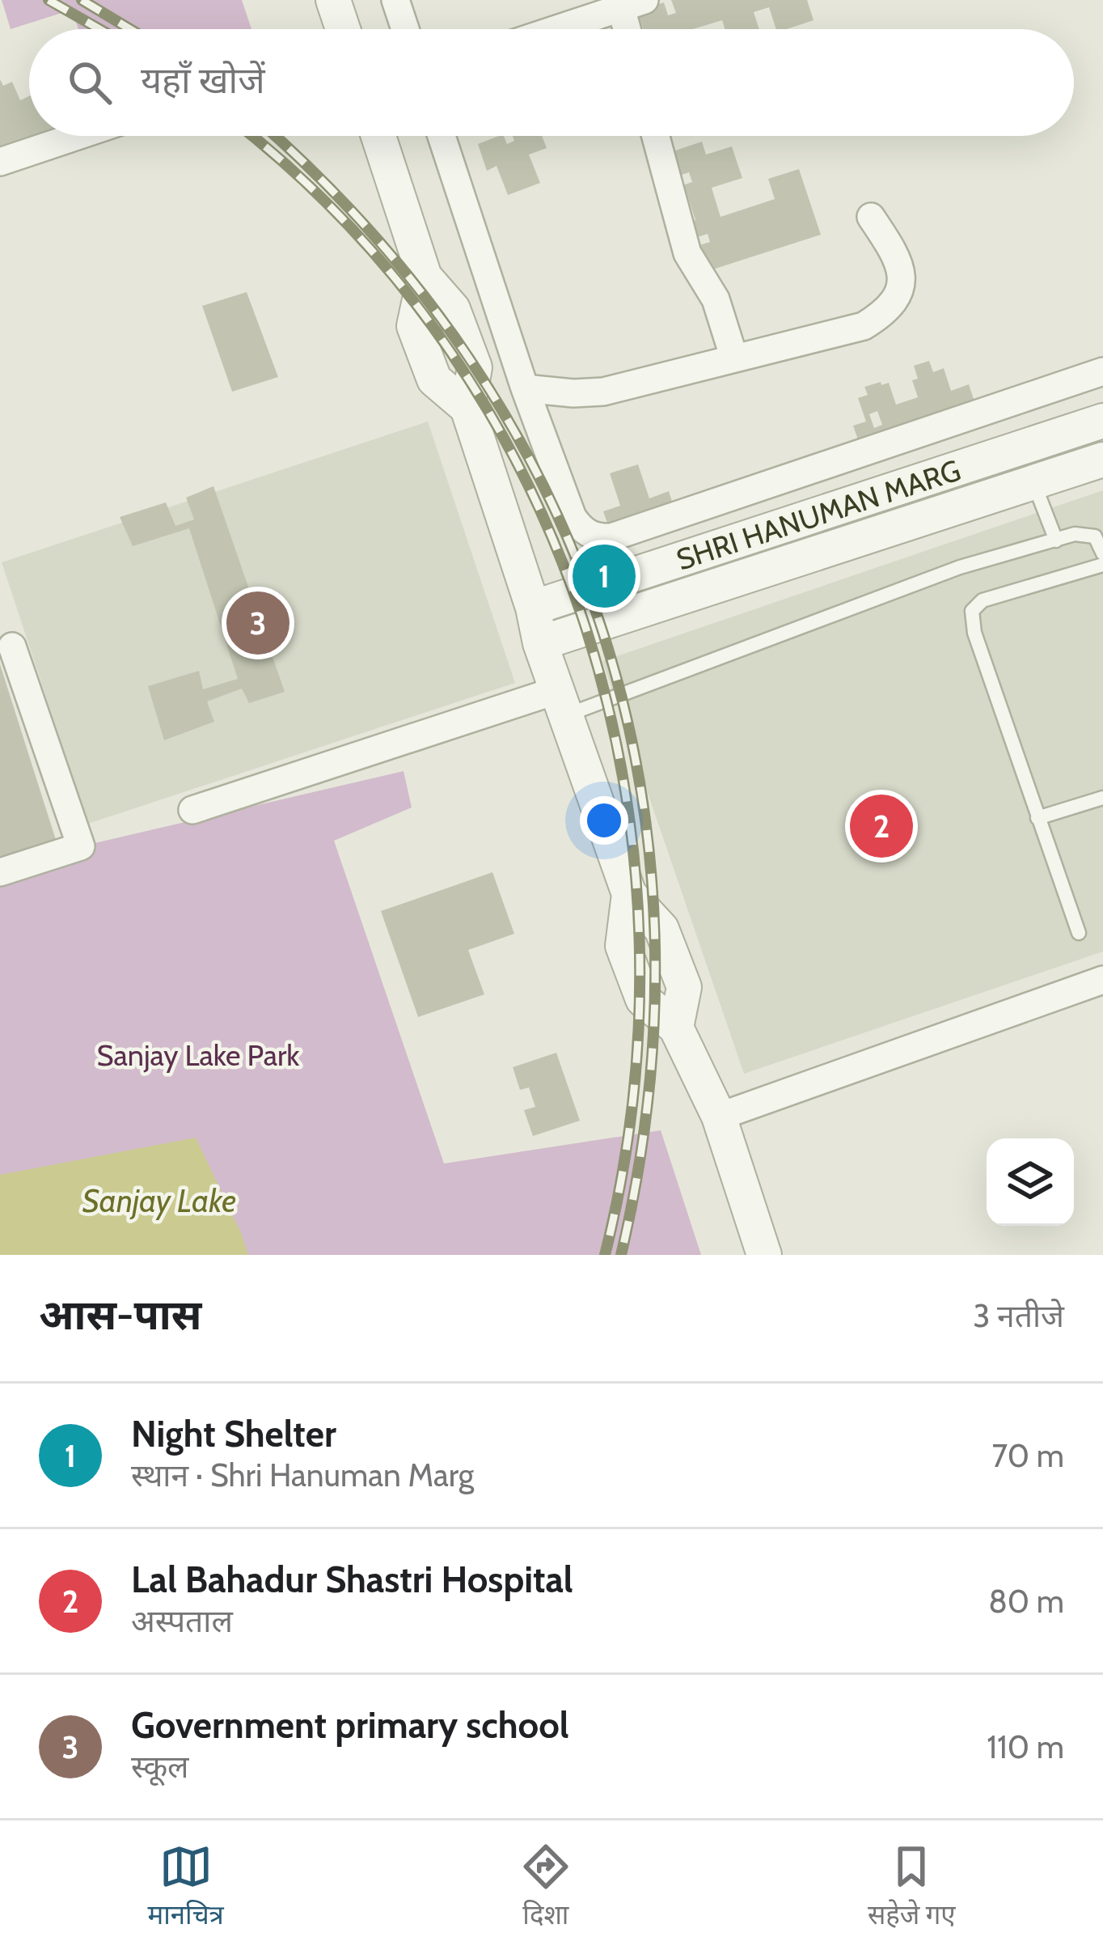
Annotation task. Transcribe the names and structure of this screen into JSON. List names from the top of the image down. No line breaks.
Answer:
{"streets":{"street":["SHRI HANUMAN MARG"]},"water":["Sanjay Lake"],"parks":["Sanjay Lake Park"],"page":{"search":"यहाँ खोजें","pins":["1","3","2"],"heading":["आस-पास","3 नतीजे"],"list":[{"mark":"1","name":"Night Shelter","note":"स्थान · Shri Hanuman Marg","value":"70 m"},{"mark":"2","name":"Lal Bahadur Shastri Hospital","note":"अस्पताल","value":"80 m"},{"mark":"3","name":"Government primary school","note":"स्कूल","value":"110 m"}],"nav":["मानचित्र","दिशा","सहेजे गए"]}}
